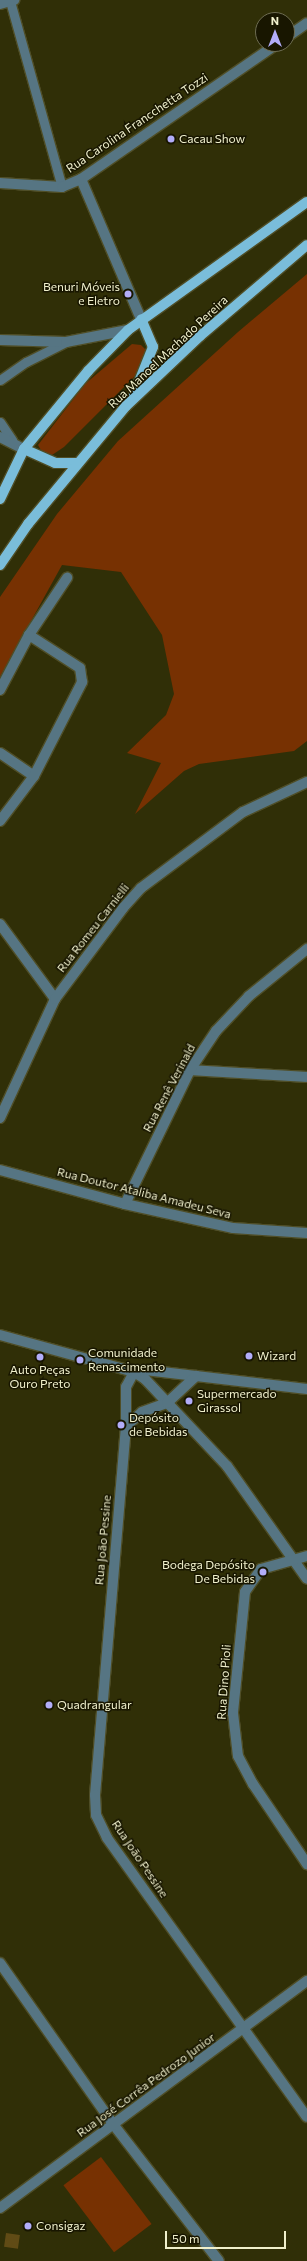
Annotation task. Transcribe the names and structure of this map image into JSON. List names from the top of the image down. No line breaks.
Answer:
{"streets":{"main road":["Rua Manoel Machado Pereira"],"street":["Rua Carolina Francchetta Tozzi","Rua Romeu Carnielli","Rua Renê Verinald","Rua Doutor Ataliba Amadeu Seva","Rua João Pessine","Rua Dino Pioli","Rua José Corrêa Pedrozo Junior"]},"crossings":[["Rua Renê Verinald","Rua Doutor Ataliba Amadeu Seva"],["Rua João Pessine","Rua José Corrêa Pedrozo Junior"]],"places":["Cacau Show","Benuri Móveis e Eletro","Wizard","Auto Peças Ouro Preto","Comunidade Renascimento","Supermercado Girassol","Depósito de Bebidas","Bodega Depósito De Bebidas","Quadrangular","Consigaz"],"scale_bar":"50 m","north":"top"}
